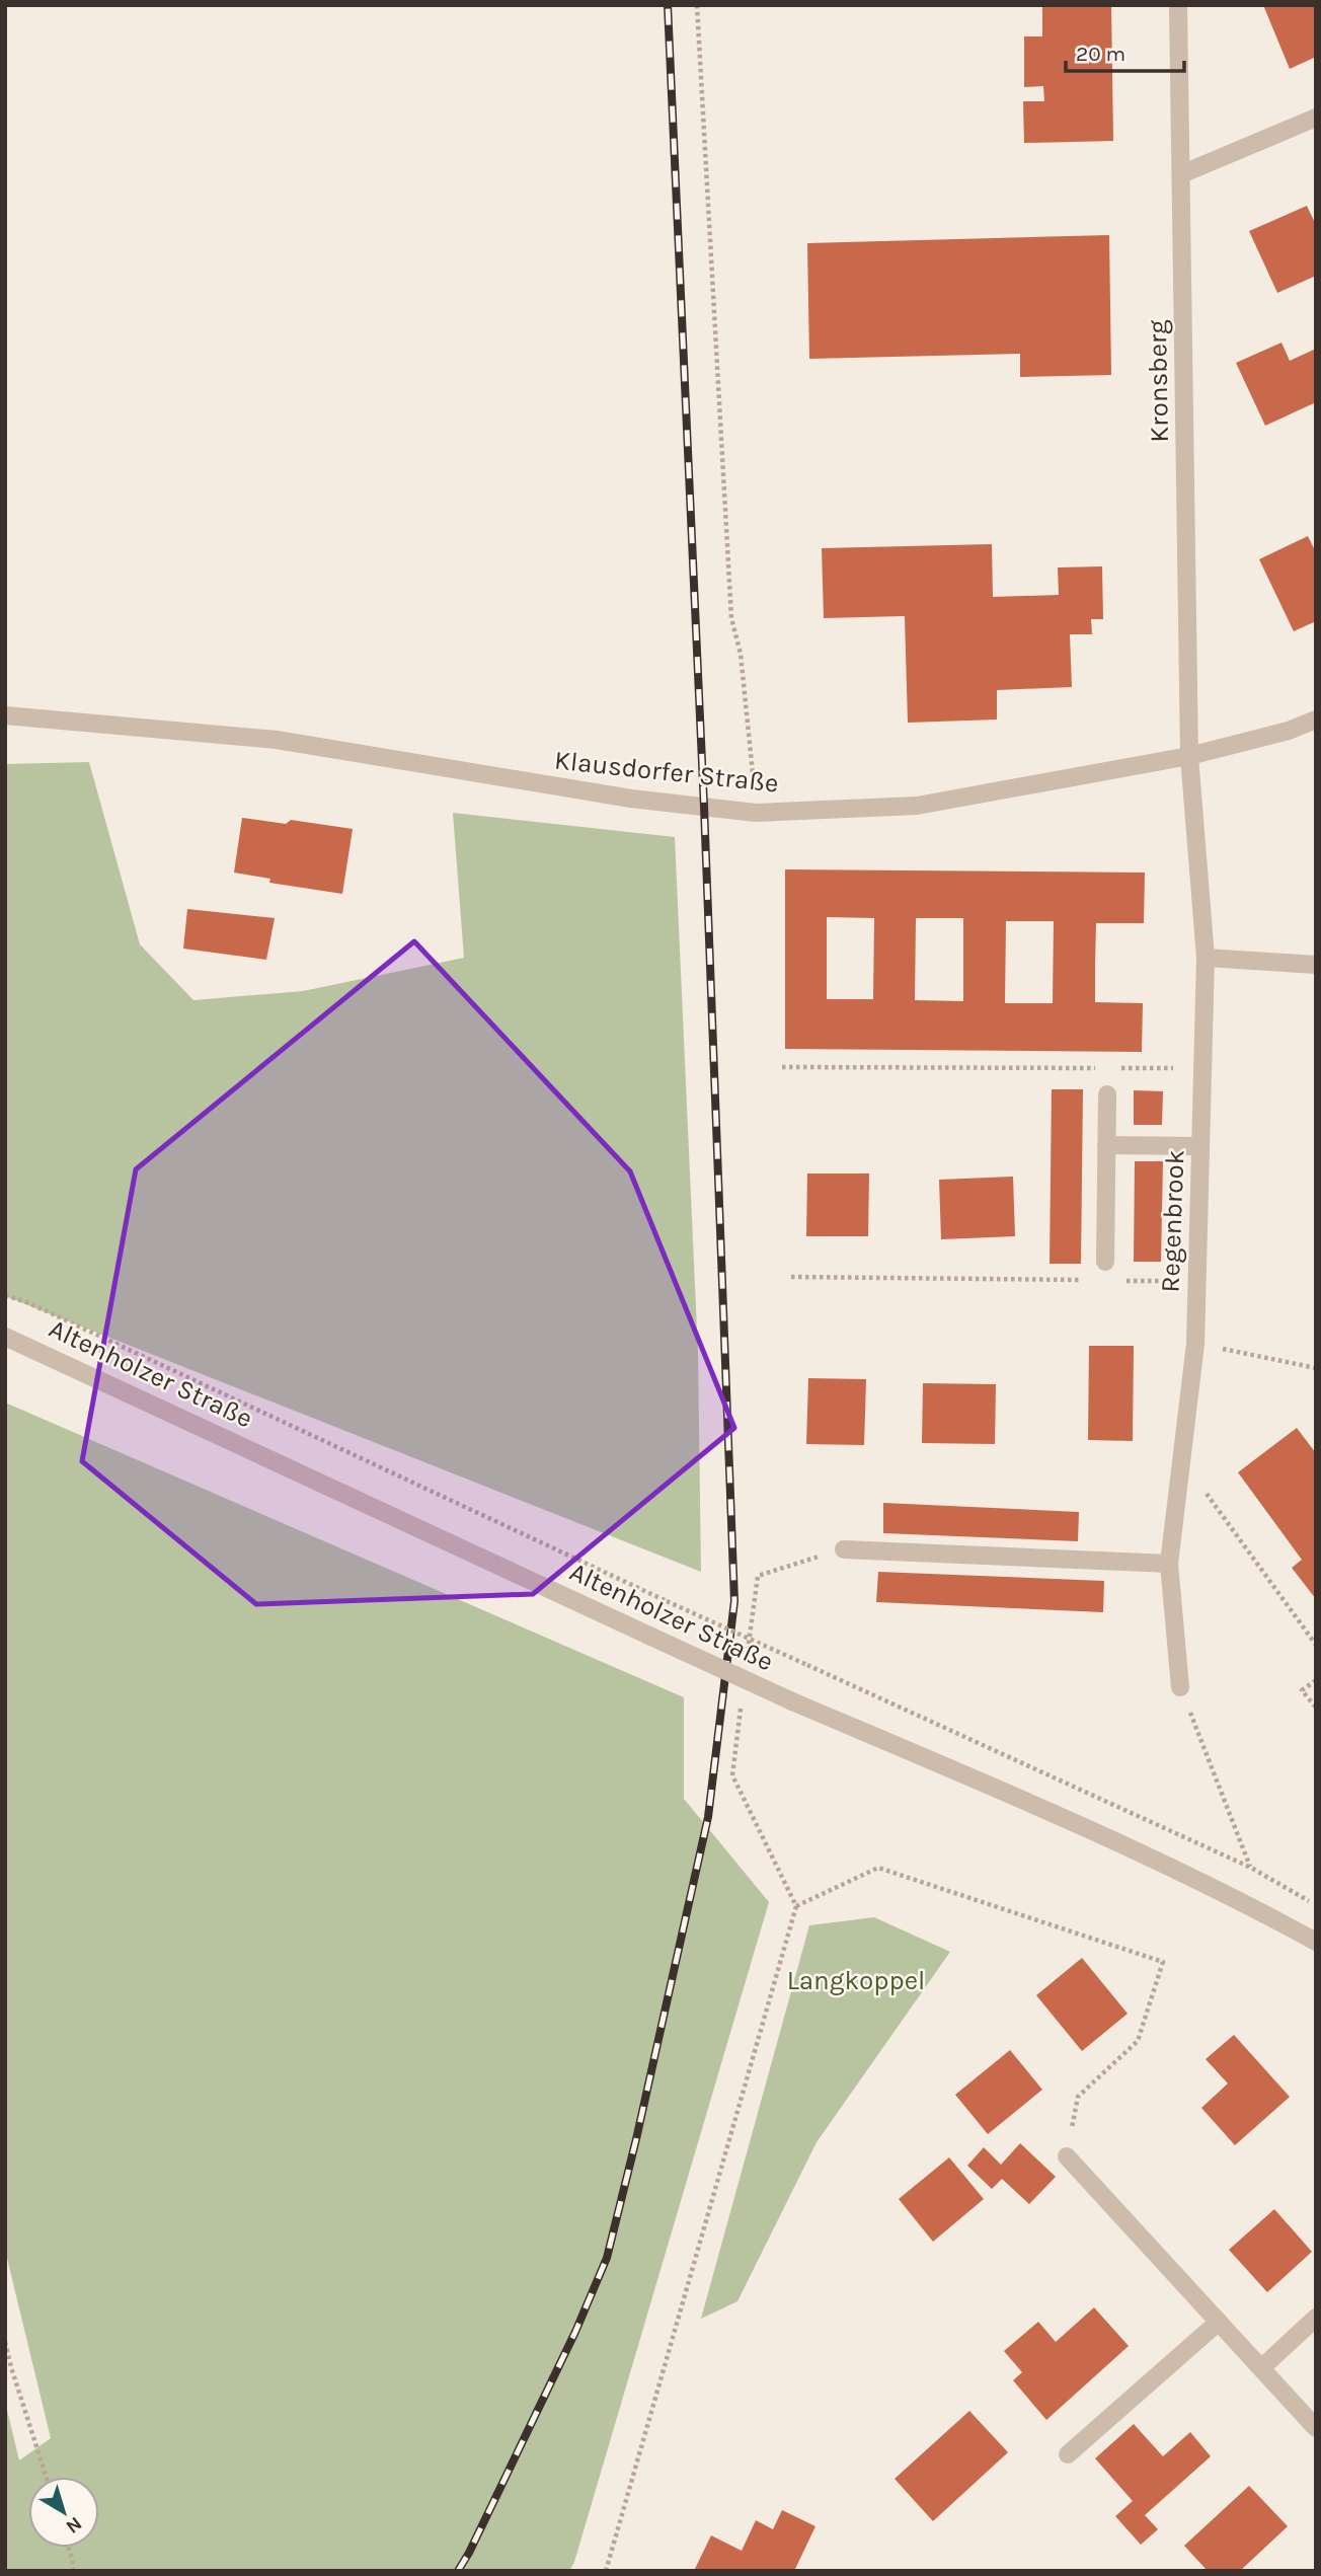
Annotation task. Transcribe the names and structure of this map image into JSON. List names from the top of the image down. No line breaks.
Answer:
{"streets":{"street":["Kronsberg","Klausdorfer Straße","Regenbrook","Altenholzer Straße"]},"crossings":[["Kronsberg","Klausdorfer Straße"],["Kronsberg","Regenbrook"],["Klausdorfer Straße","Regenbrook"]],"parks":["Langkoppel"],"scale_bar":"20 m","north":"bottom right"}
